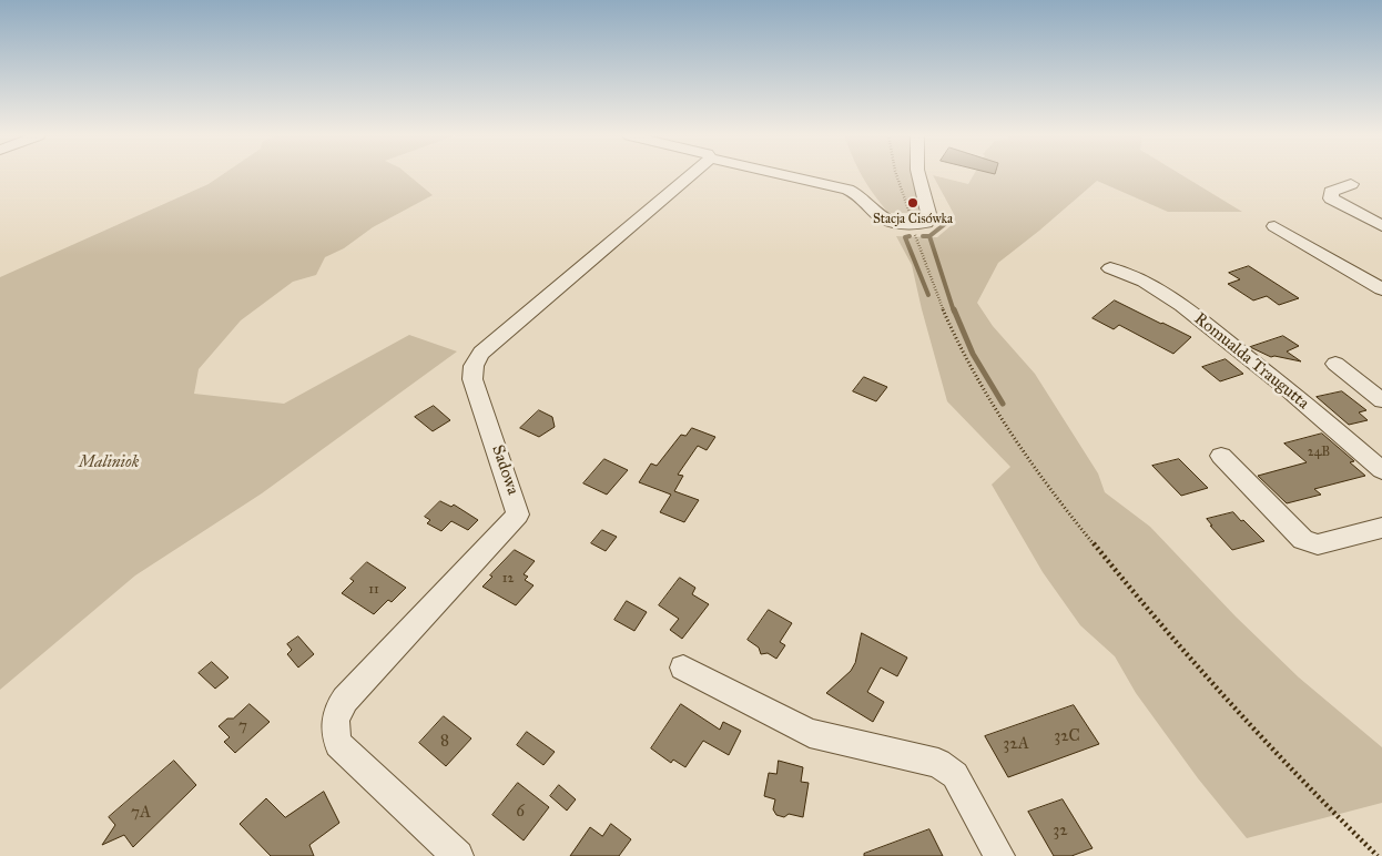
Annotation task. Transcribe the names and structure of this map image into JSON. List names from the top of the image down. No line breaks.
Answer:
{"streets":{"street":["Romualda Traugutta","Sadowa"]},"parks":["Maliniok"],"places":["Stacja Cisówka"],"house_numbers":["24B","12","11","7","32C","8","32A","6","7A","32"]}
